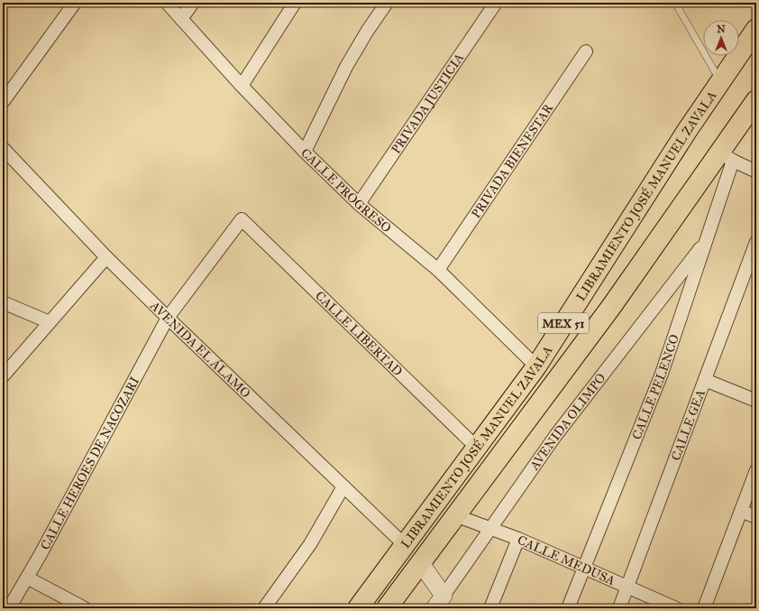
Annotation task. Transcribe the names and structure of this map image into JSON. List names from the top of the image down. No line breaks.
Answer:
{"streets":{"main road":["LIBRAMIENTO JOSÉ MANUEL ZAVALA","MEX 51"],"street":["PRIVADA JUSTICIA","PRIVADA BIENESTAR","CALLE PROGRESO","CALLE LIBERTAD","AVENIDA EL ÁLAMO","CALLE PELENCO","AVENIDA OLIMPO","CALLE GEA","CALLE HEROES DE NACOZARI","CALLE MEDUSA"]},"crossings":[["PRIVADA JUSTICIA","CALLE PROGRESO"],["PRIVADA BIENESTAR","CALLE PROGRESO"],["CALLE PROGRESO","LIBRAMIENTO JOSÉ MANUEL ZAVALA"],["LIBRAMIENTO JOSÉ MANUEL ZAVALA","CALLE LIBERTAD"],["LIBRAMIENTO JOSÉ MANUEL ZAVALA","AVENIDA EL ÁLAMO"],["LIBRAMIENTO JOSÉ MANUEL ZAVALA","CALLE PELENCO"],["LIBRAMIENTO JOSÉ MANUEL ZAVALA","CALLE MEDUSA"],["CALLE LIBERTAD","CALLE HEROES DE NACOZARI"],["AVENIDA EL ÁLAMO","CALLE HEROES DE NACOZARI"],["CALLE PELENCO","AVENIDA OLIMPO"],["CALLE PELENCO","CALLE MEDUSA"],["AVENIDA OLIMPO","CALLE MEDUSA"],["CALLE GEA","CALLE MEDUSA"]],"north":"top"}
